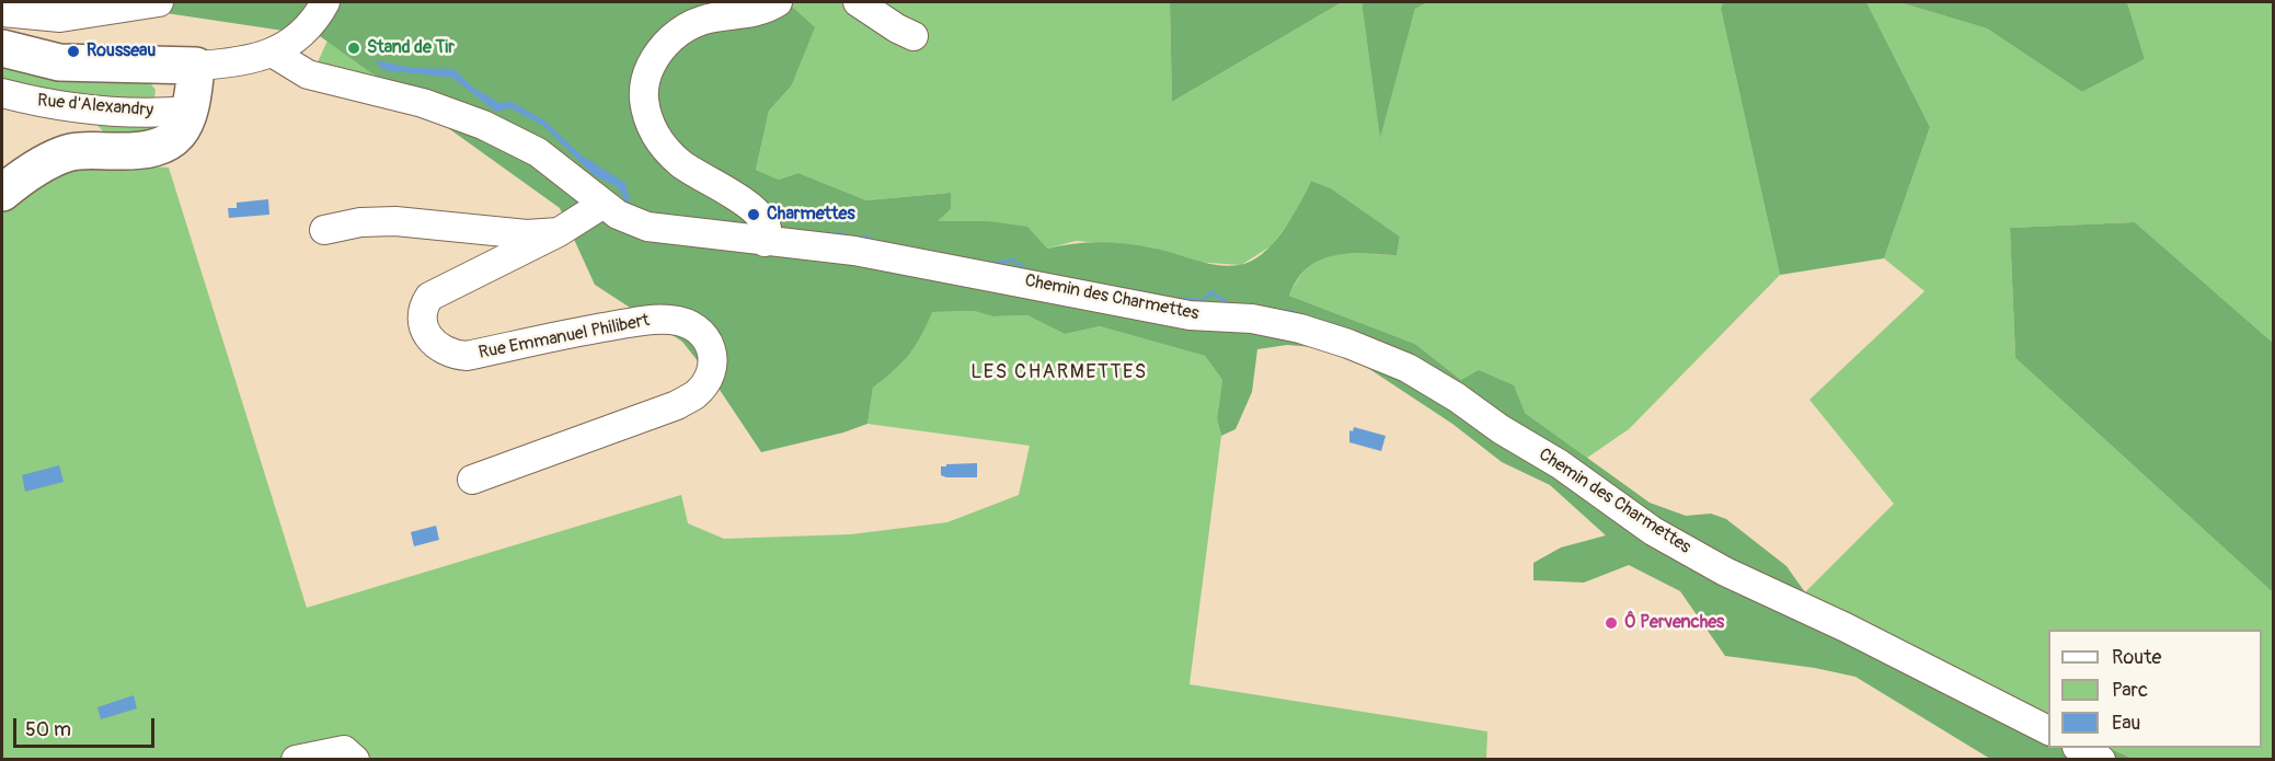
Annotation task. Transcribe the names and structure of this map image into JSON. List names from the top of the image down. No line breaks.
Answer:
{"streets":{"street":["Rue d'Alexandry","Chemin des Charmettes","Rue Emmanuel Philibert"]},"crossings":[["Chemin des Charmettes","Rue Emmanuel Philibert"]],"districts":["LES CHARMETTES"],"places":["Stand de Tir","Rousseau","Charmettes","Ô Pervenches"],"legend":["Route","Parc","Eau"],"scale_bar":"50 m"}
